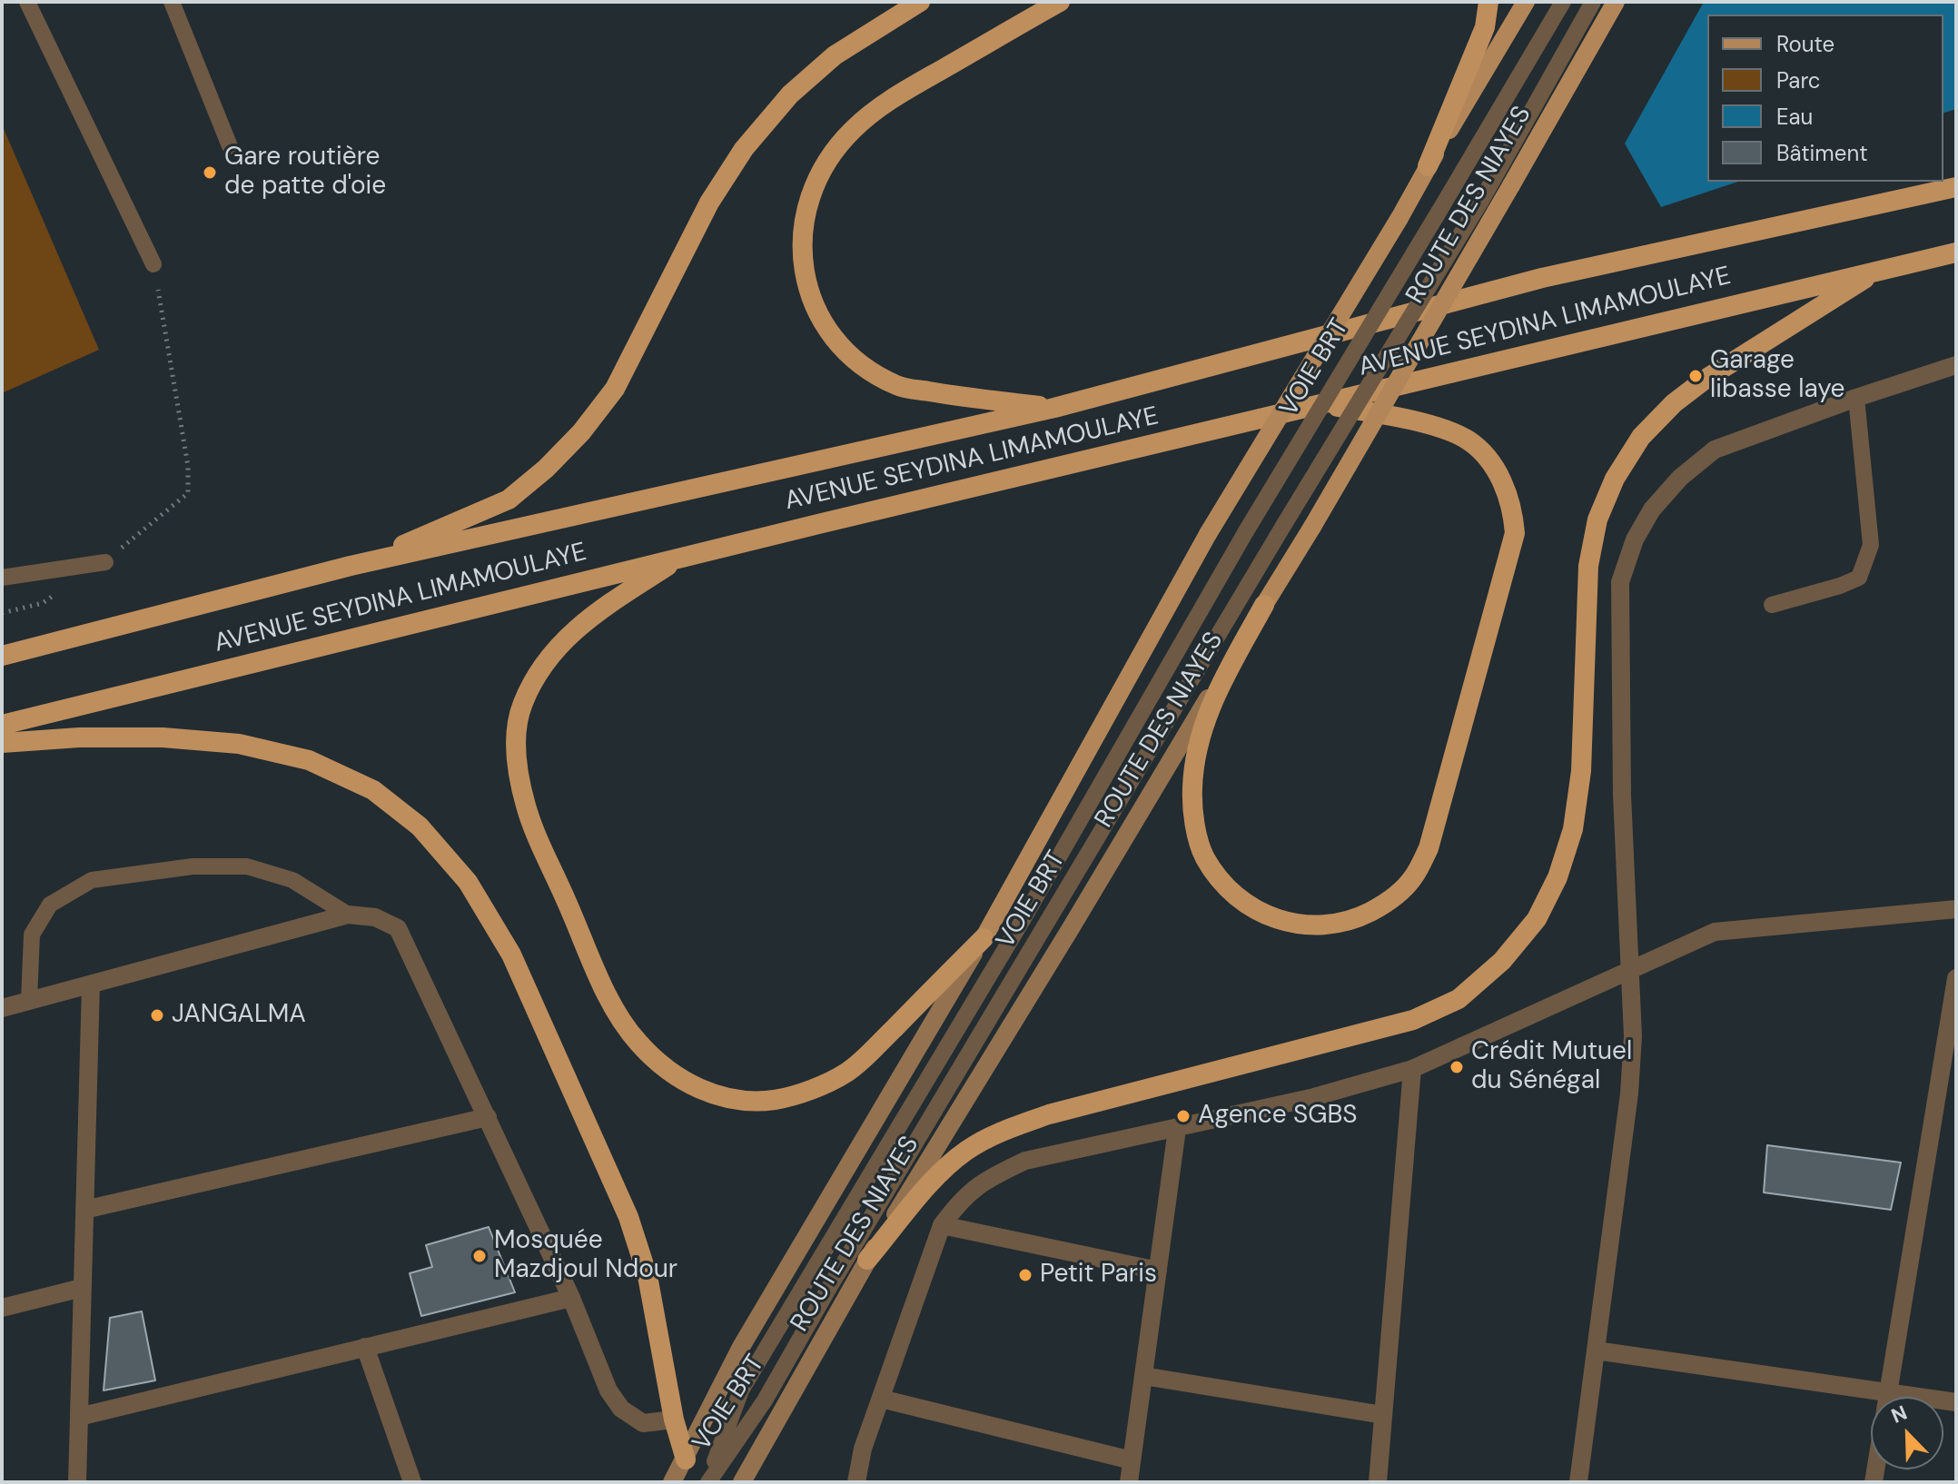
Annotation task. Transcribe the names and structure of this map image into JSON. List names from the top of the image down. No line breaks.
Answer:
{"streets":{"highway":["AVENUE SEYDINA LIMAMOULAYE"],"main road":["ROUTE DES NIAYES"],"lane":["VOIE BRT"]},"places":["Gare routière de patte d'oie","Garage libasse laye","JANGALMA","Crédit Mutuel du Sénégal","Agence SGBS","Mosquée Mazdjoul Ndour","Petit Paris"],"legend":["Route","Parc","Eau","Bâtiment"],"north":"top left"}
